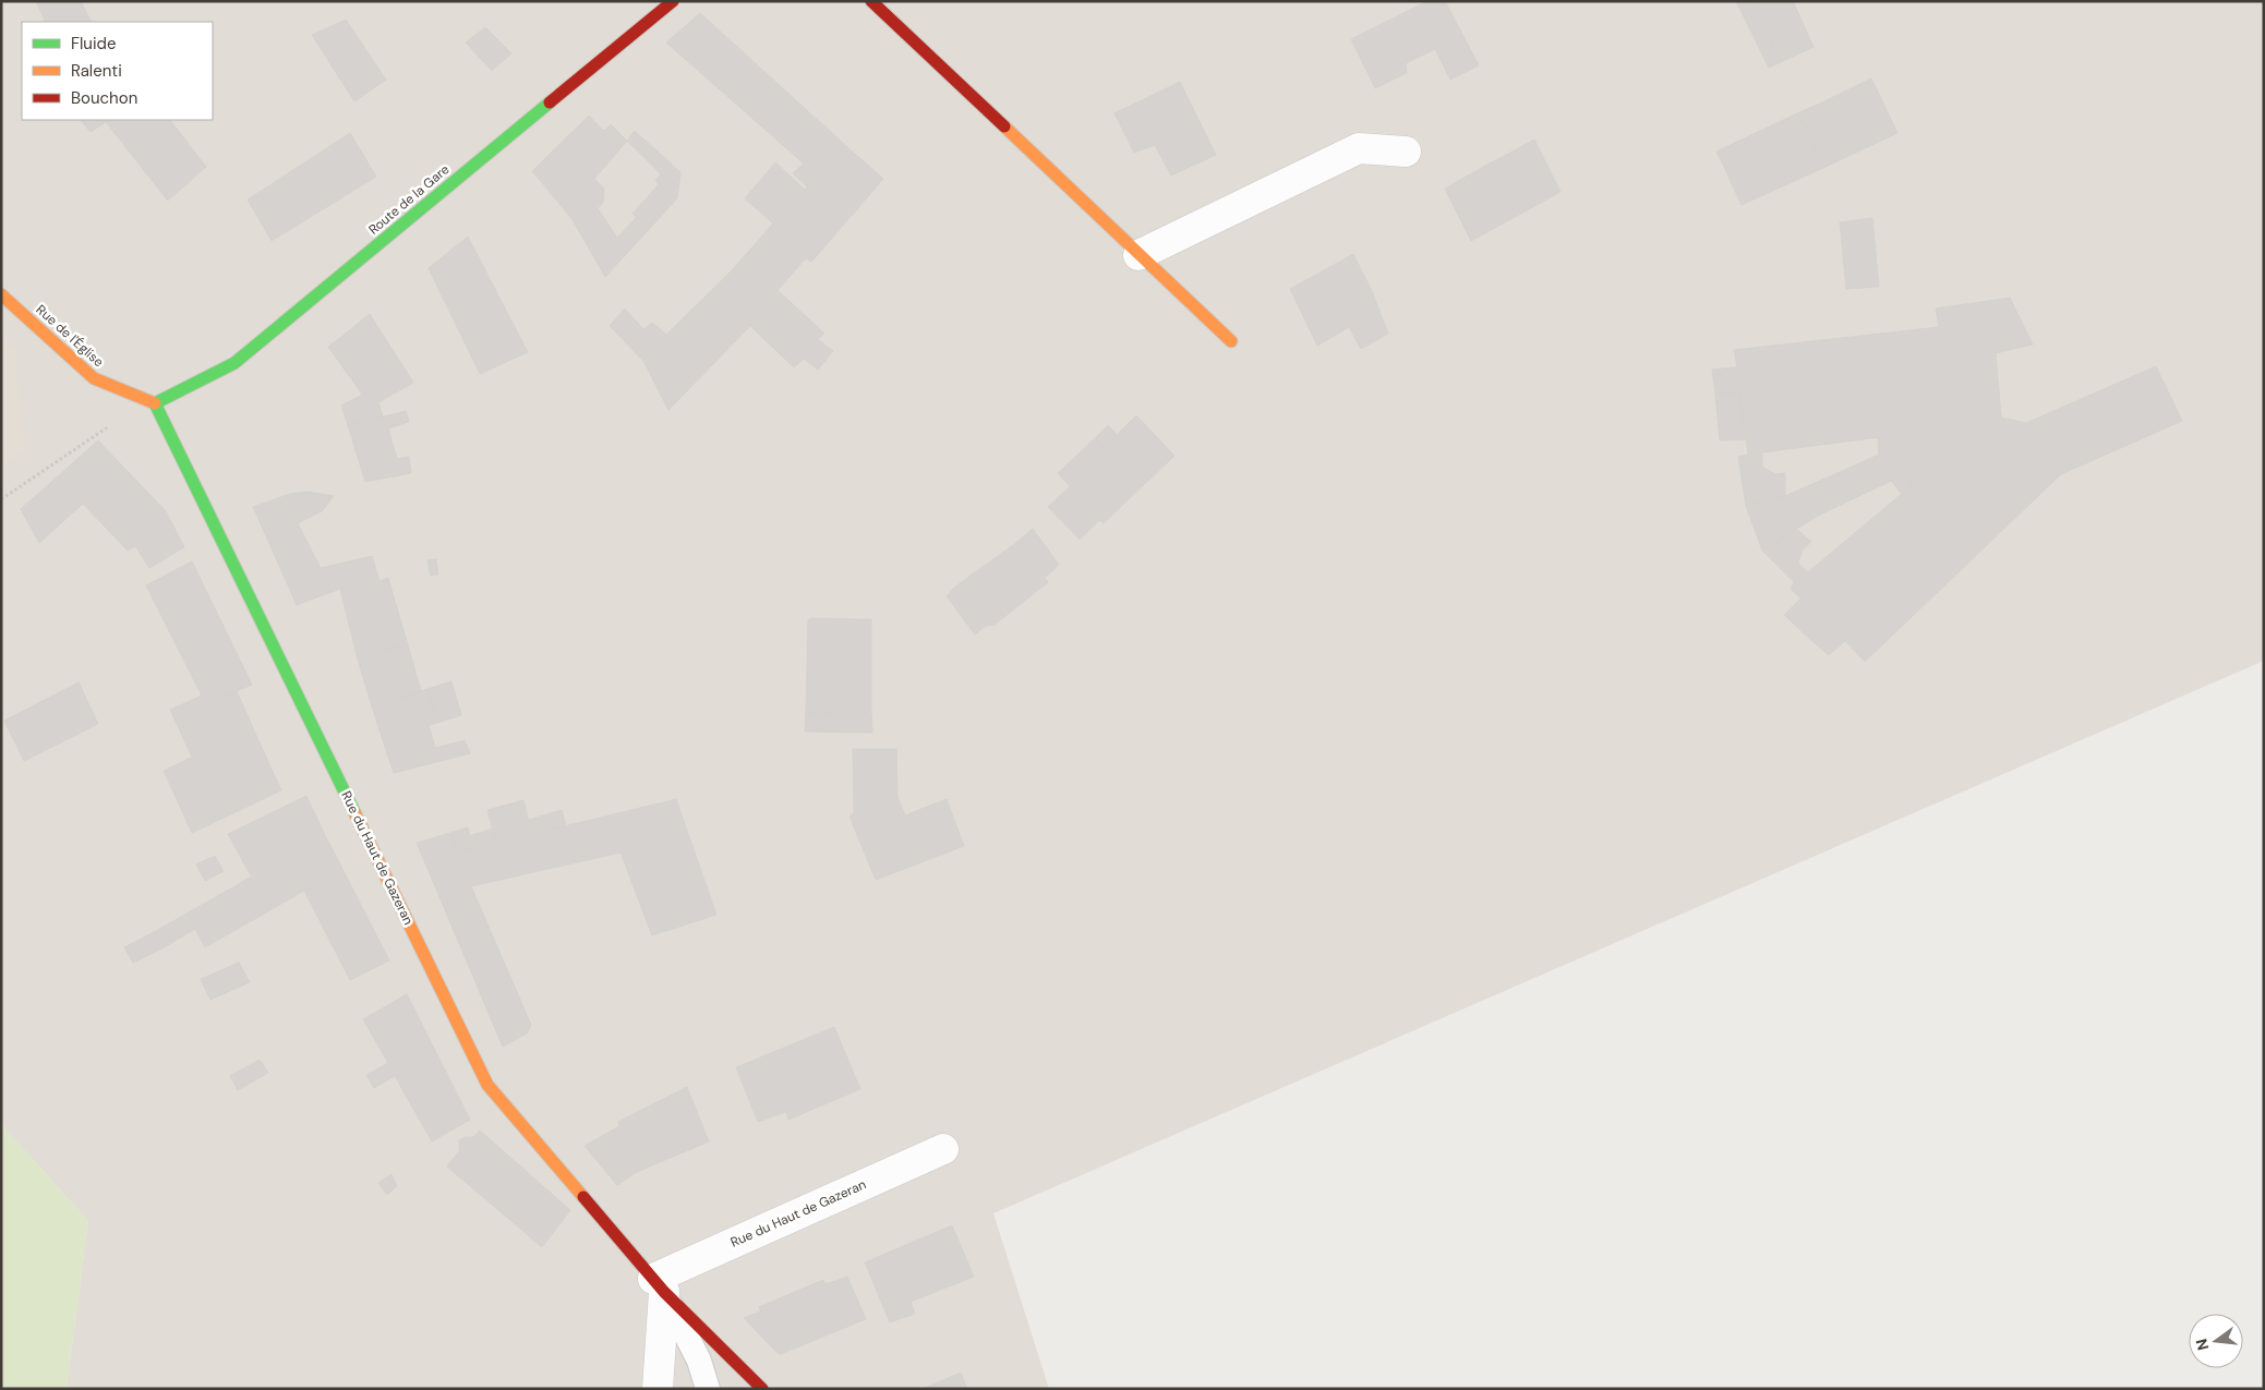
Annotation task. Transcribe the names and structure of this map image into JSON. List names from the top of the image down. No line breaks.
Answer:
{"streets":{"street":["Route de la Gare","Rue de l'Église","Rue du Haut de Gazeran"]},"crossings":[["Route de la Gare","Rue de l'Église"],["Route de la Gare","Rue du Haut de Gazeran"],["Rue de l'Église","Rue du Haut de Gazeran"]],"legend":["Fluide","Ralenti","Bouchon"],"north":"left"}
